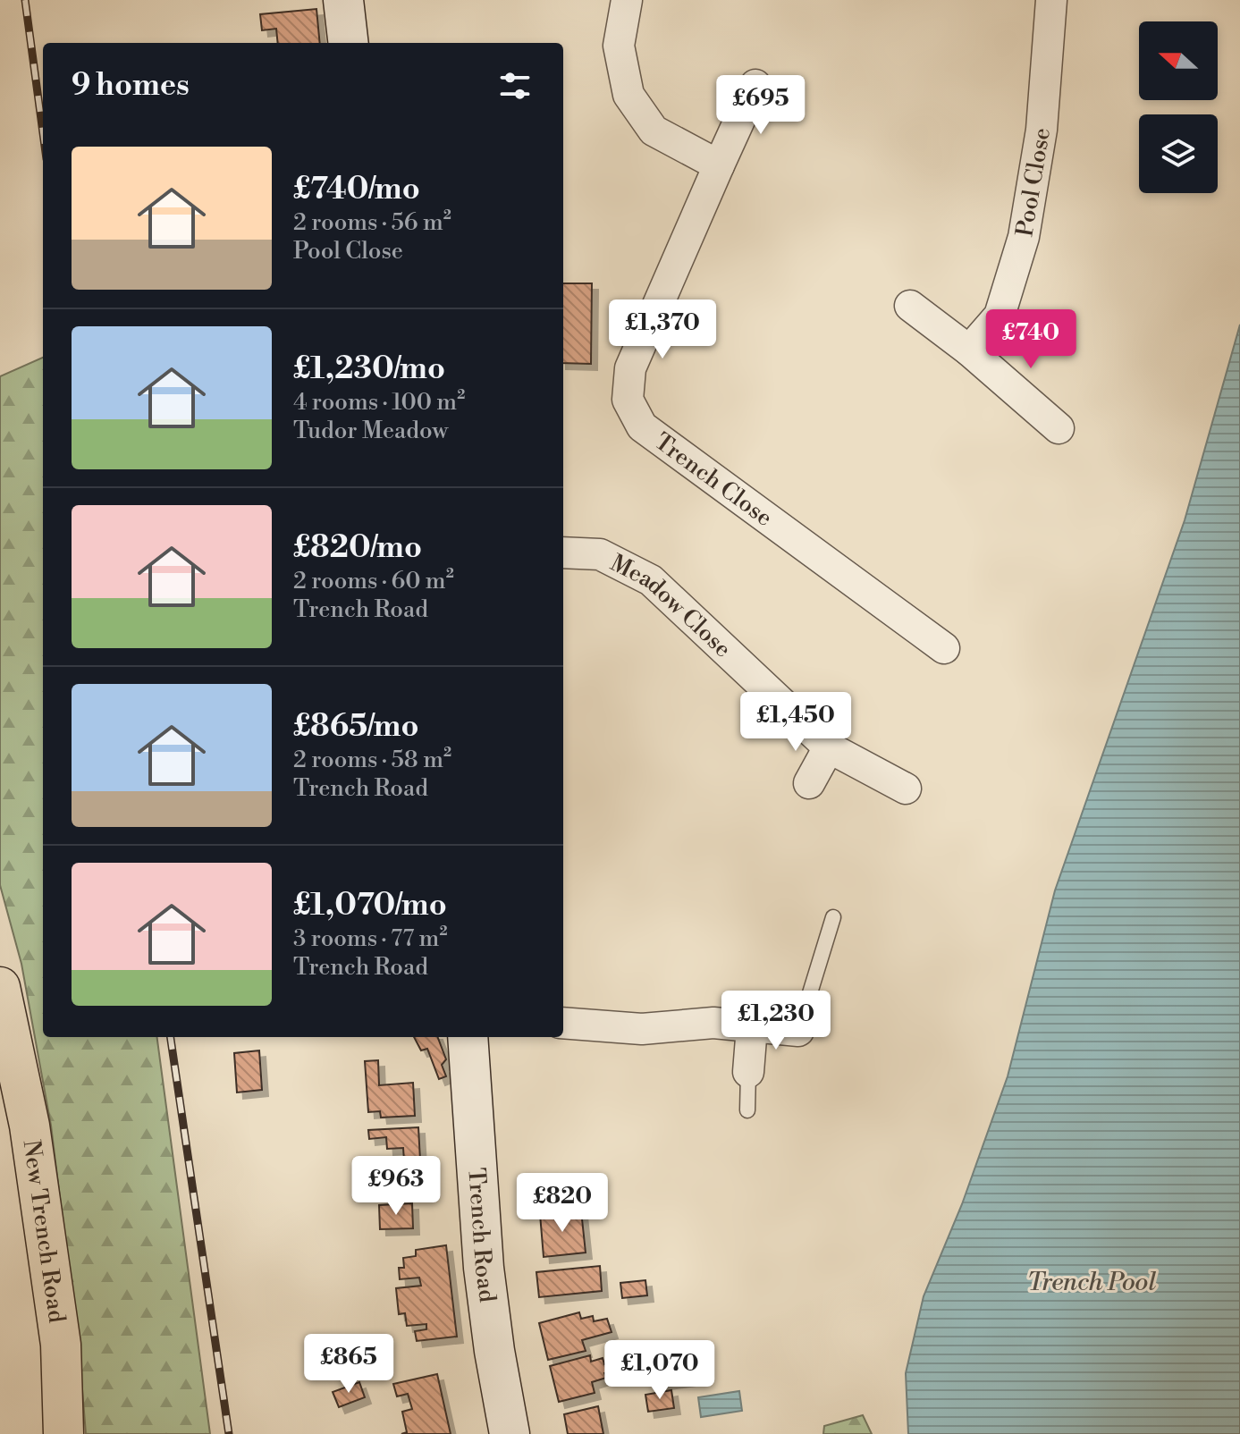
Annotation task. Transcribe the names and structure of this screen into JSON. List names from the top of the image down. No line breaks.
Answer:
{"streets":{"highway":["New Trench Road"],"street":["Pool Close","Trench Close","Meadow Close","Trench Road"]},"water":["Trench Pool"],"north":"left","page":{"heading":"9 homes","price":["£695","£1,370","£740","£1,450","£1,230","£963","£820","£865","£1,070"],"list":[{"name":"£740/mo","note":"2 rooms · 56 m² · Pool Close"},{"name":"£1,230/mo","note":"4 rooms · 100 m² · Tudor Meadow"},{"name":"£820/mo","note":"2 rooms · 60 m² · Trench Road"},{"name":"£865/mo","note":"2 rooms · 58 m² · Trench Road"},{"name":"£1,070/mo","note":"3 rooms · 77 m² · Trench Road"}]}}
